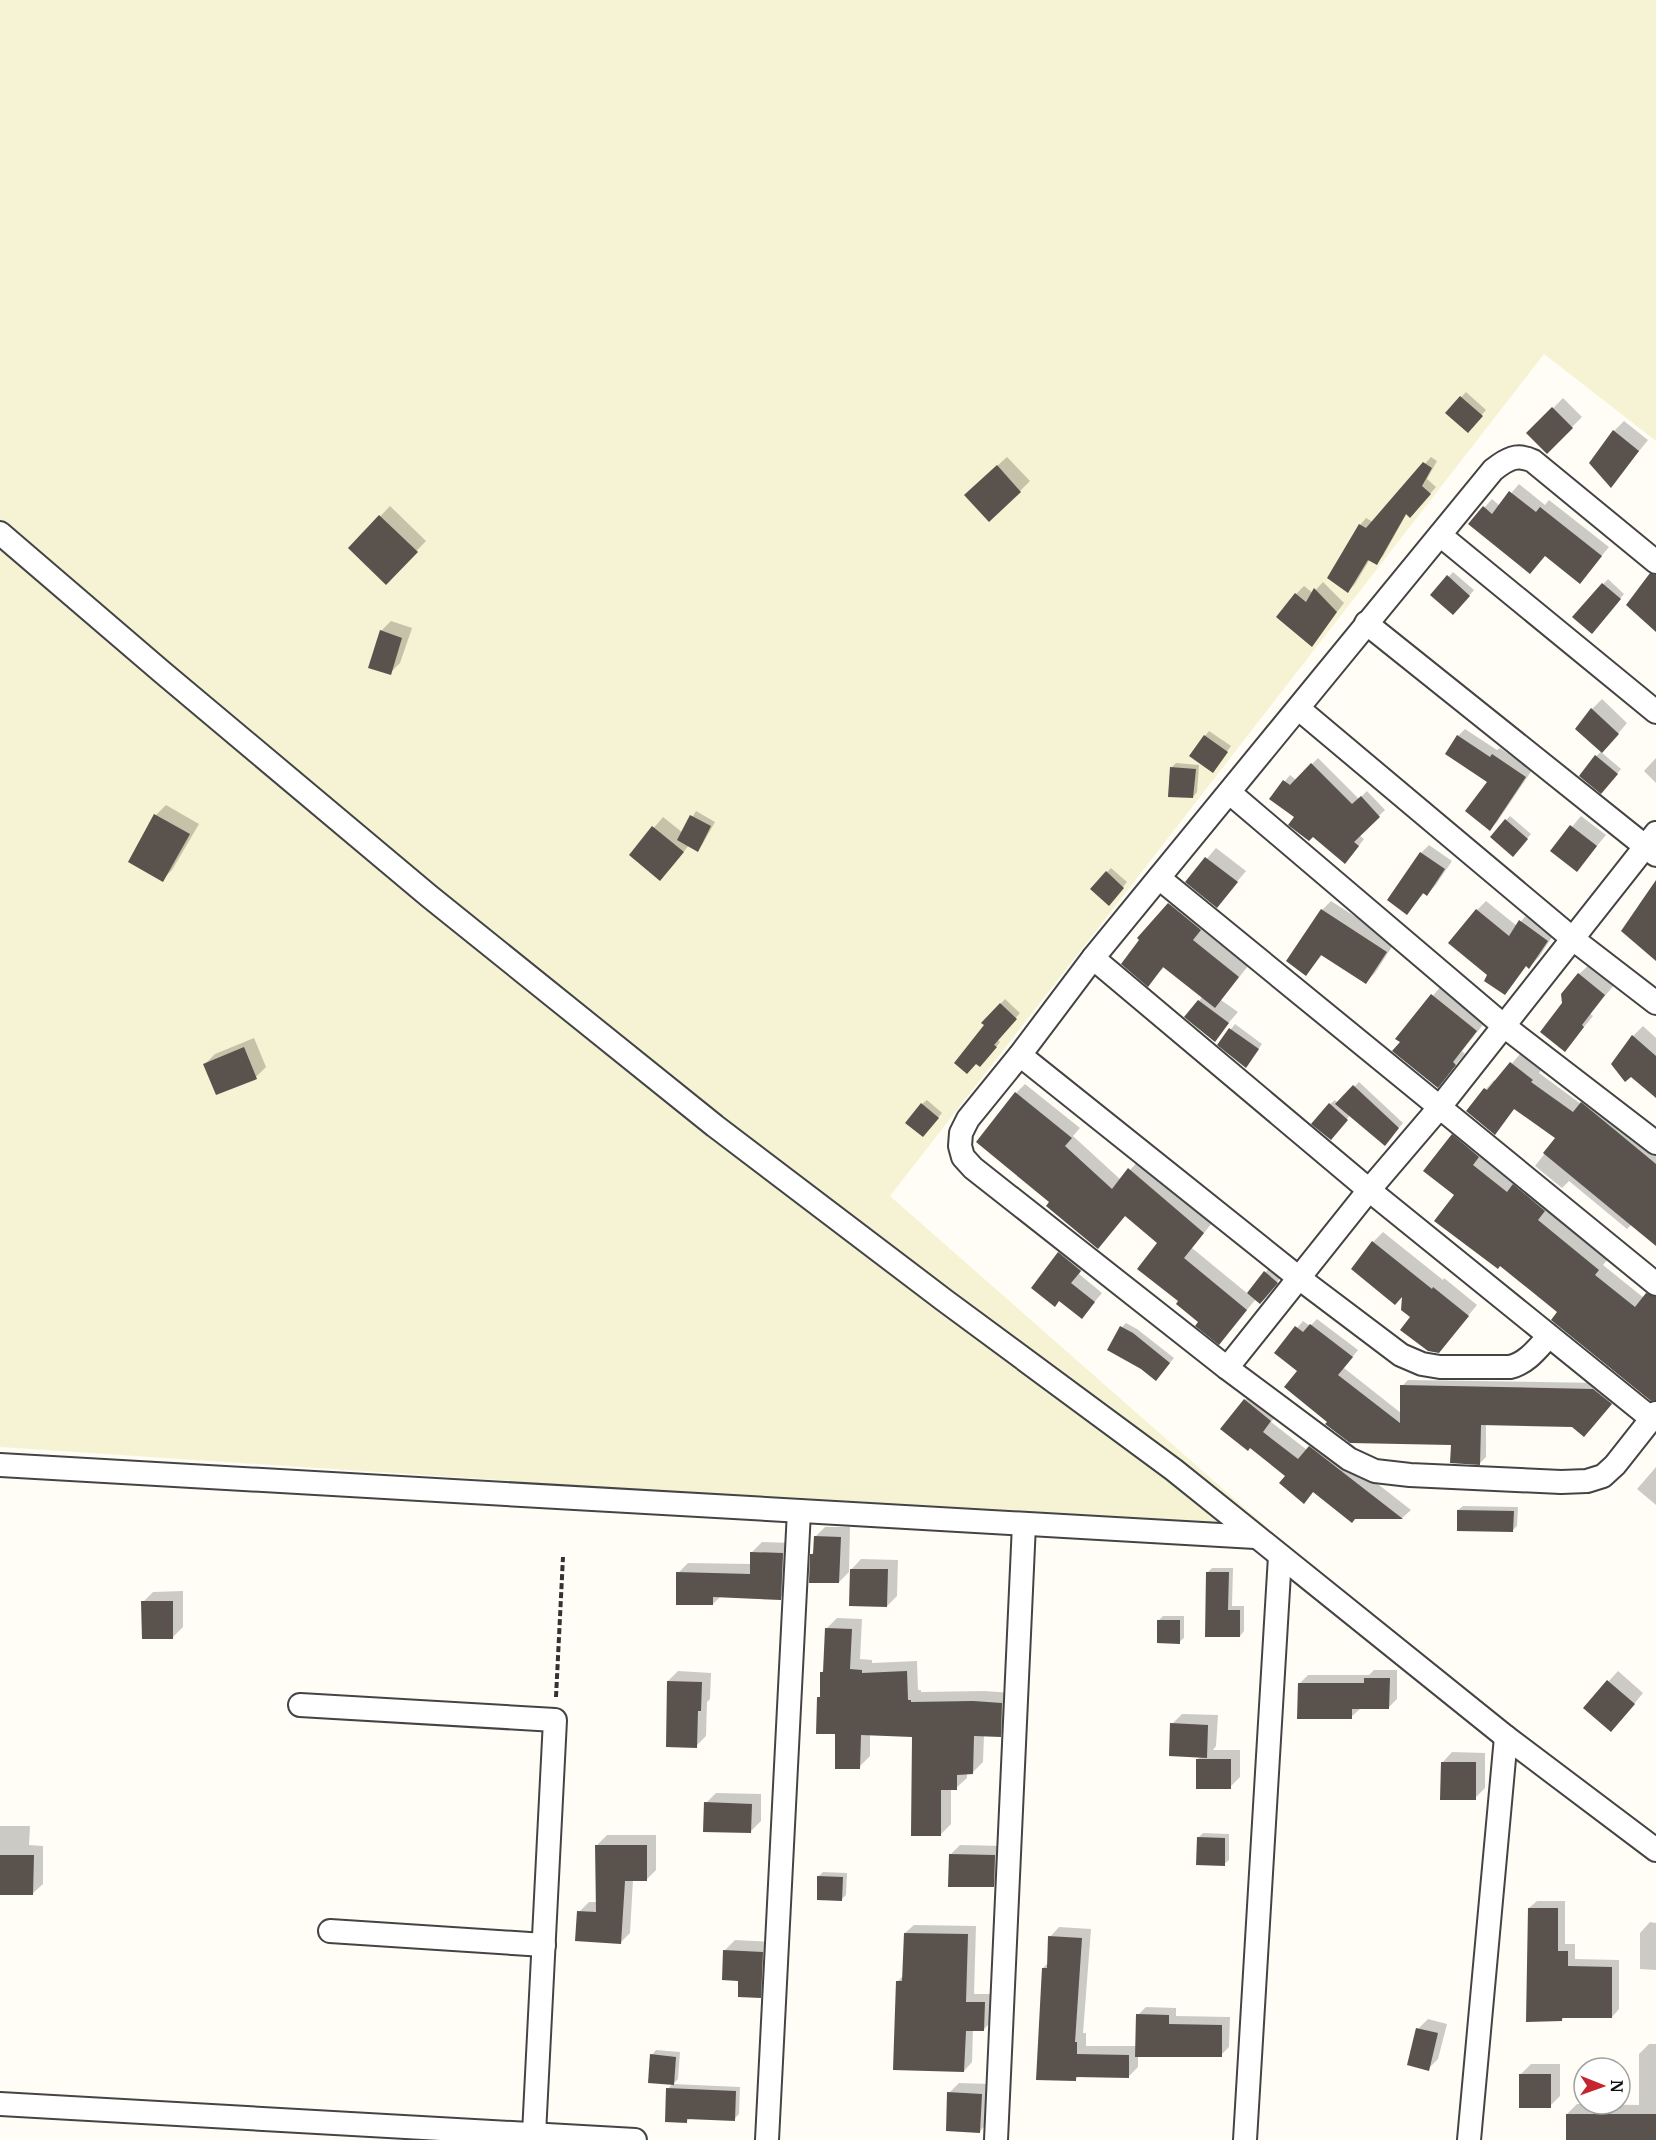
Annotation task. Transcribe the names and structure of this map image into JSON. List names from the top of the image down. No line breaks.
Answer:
{"north":"right"}
